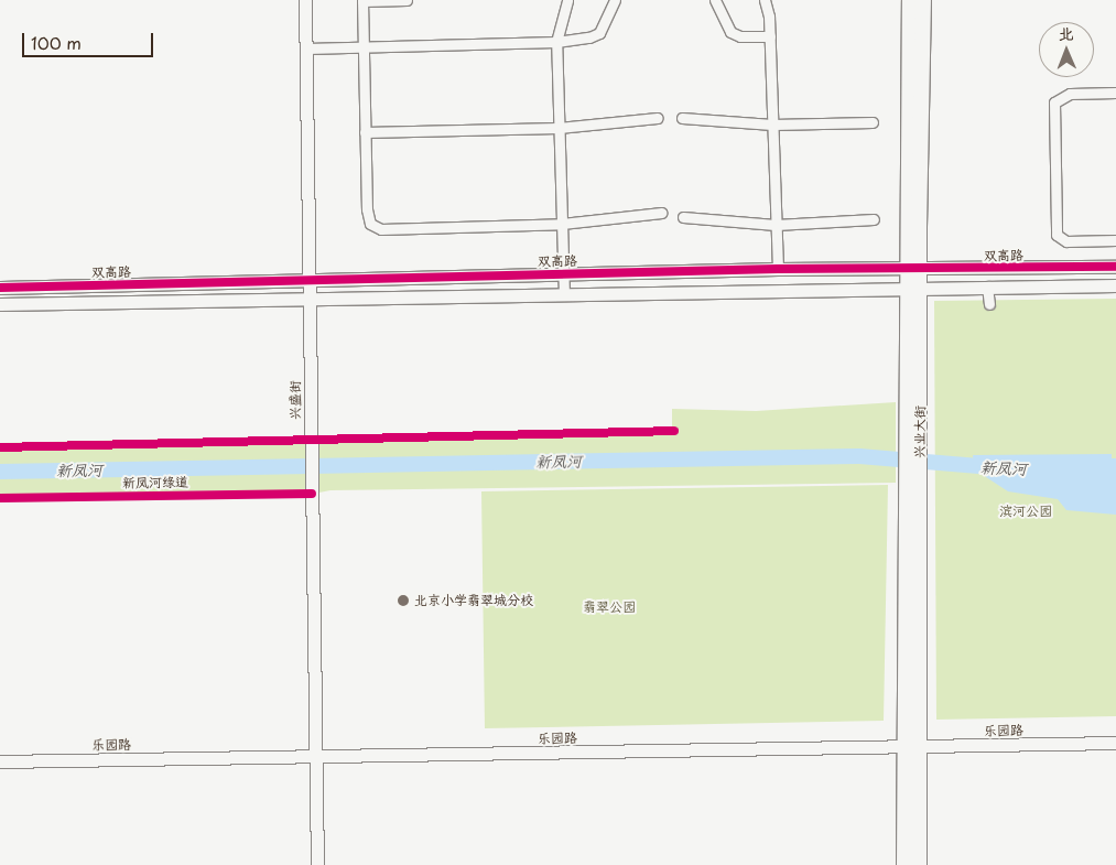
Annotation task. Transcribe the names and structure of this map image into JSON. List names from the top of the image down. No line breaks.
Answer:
{"streets":{"main road":["兴业大街"],"street":["双高路","兴盛街","乐园路"],"cycle path":["新凤河绿道"]},"crossings":[["双高路","兴盛街"],["双高路","兴业大街"],["兴盛街","乐园路"],["兴业大街","乐园路"]],"water":["新凤河"],"parks":["滨河公园","翡翠公园"],"places":["北京小学翡翠城分校"],"scale_bar":"100 m","north":"top"}
